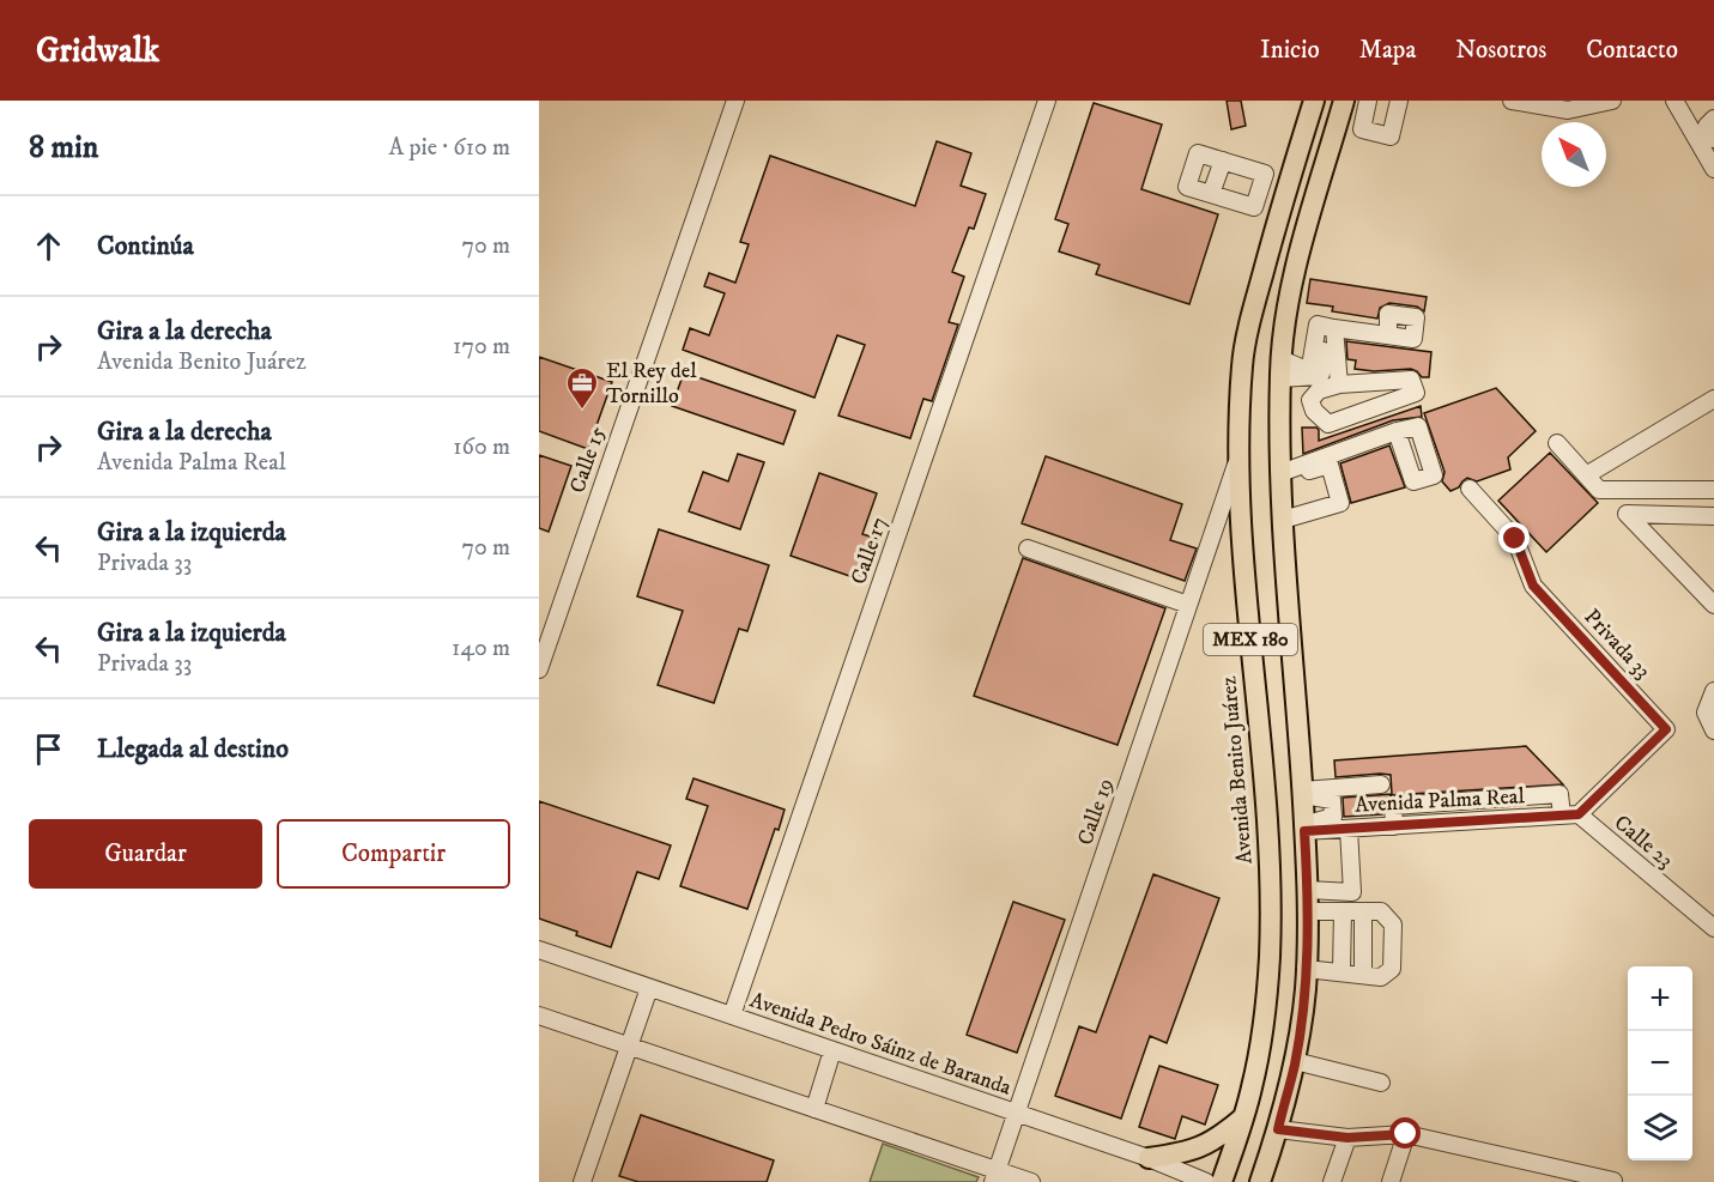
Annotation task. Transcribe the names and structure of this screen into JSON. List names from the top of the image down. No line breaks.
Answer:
{"streets":{"main road":["MEX 180","Avenida Benito Juárez"],"street":["Calle 15","Calle 17","Privada 33","Avenida Palma Real","Calle 19","Calle 23","Avenida Pedro Sáinz de Baranda"]},"crossings":[["Calle 17","Avenida Pedro Sáinz de Baranda"],["MEX 180","Avenida Palma Real"],["Privada 33","Avenida Palma Real"],["Privada 33","Calle 23"],["Avenida Benito Juárez","Calle 19"],["Avenida Palma Real","Calle 23"],["Calle 19","Avenida Pedro Sáinz de Baranda"]],"places":{"office":["El Rey del Tornillo"]},"north":"top left","page":{"header":"Gridwalk","nav":["Inicio","Mapa","Nosotros","Contacto"],"heading":["8 min","A pie · 610 m"],"list":[["Continúa","70 m"],["Gira a la derecha","Avenida Benito Juárez","170 m"],["Gira a la derecha","Avenida Palma Real","160 m"],["Gira a la izquierda","Privada 33","70 m"],["Gira a la izquierda","Privada 33","140 m"],"Llegada al destino"],"buttons":["Guardar","Compartir"],"map_buttons":["+","−"]}}
